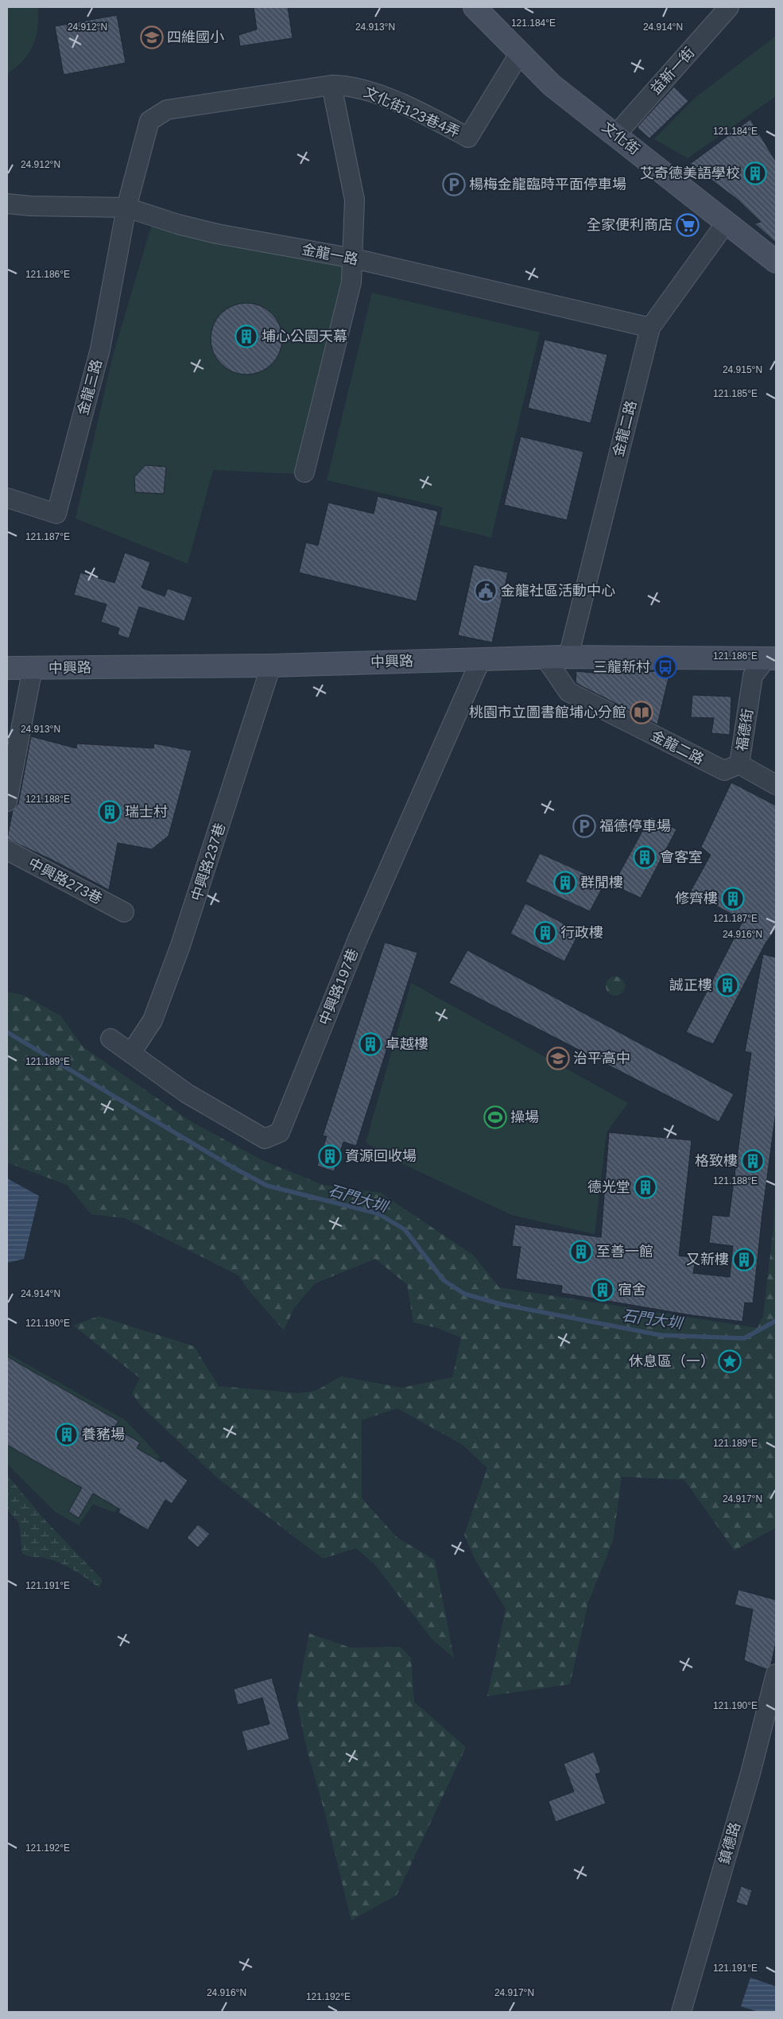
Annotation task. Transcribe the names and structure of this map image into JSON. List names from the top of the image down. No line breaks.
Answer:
{"streets":{"street":["益新一街","文化街123巷4弄","文化街","金龍一路","金龍三路","金龍二路","中興路","福德街","中興路237巷","中興路273巷","中興路197巷","鎮德路"]},"crossings":[["益新一街","文化街"],["文化街123巷4弄","文化街"],["文化街123巷4弄","金龍一路"],["文化街123巷4弄","金龍三路"],["文化街","金龍二路"],["金龍一路","金龍三路"],["金龍一路","金龍二路"],["金龍二路","中興路"],["金龍二路","福德街"],["中興路","福德街"],["中興路","中興路237巷"],["中興路","中興路197巷"],["中興路237巷","中興路197巷"]],"water":["石門大圳"],"places":{"school or university":["四維國小","治平高中"],"building":["艾奇德美語學校","埔心公園天幕","瑞士村","會客室","群閒樓","修齊樓","行政樓","誠正樓","卓越樓","資源回收場","格致樓","德光堂","至善一館","又新樓","宿舍","養豬場"],"parking":["楊梅金龍臨時平面停車場","福德停車場"],"supermarket":["全家便利商店"],"public building":["金龍社區活動中心"],"bus stop":["三龍新村"],"library":["桃園市立圖書館埔心分館"],"sports":["操場"],"place":["休息區（一）"]},"coordinates":["121.184°E","24.912°N","24.913°N","24.914°N","121.186°E","24.915°N","121.185°E","121.187°E","121.188°E","24.916°N","121.189°E","121.190°E","24.917°N","121.191°E","121.192°E"]}
